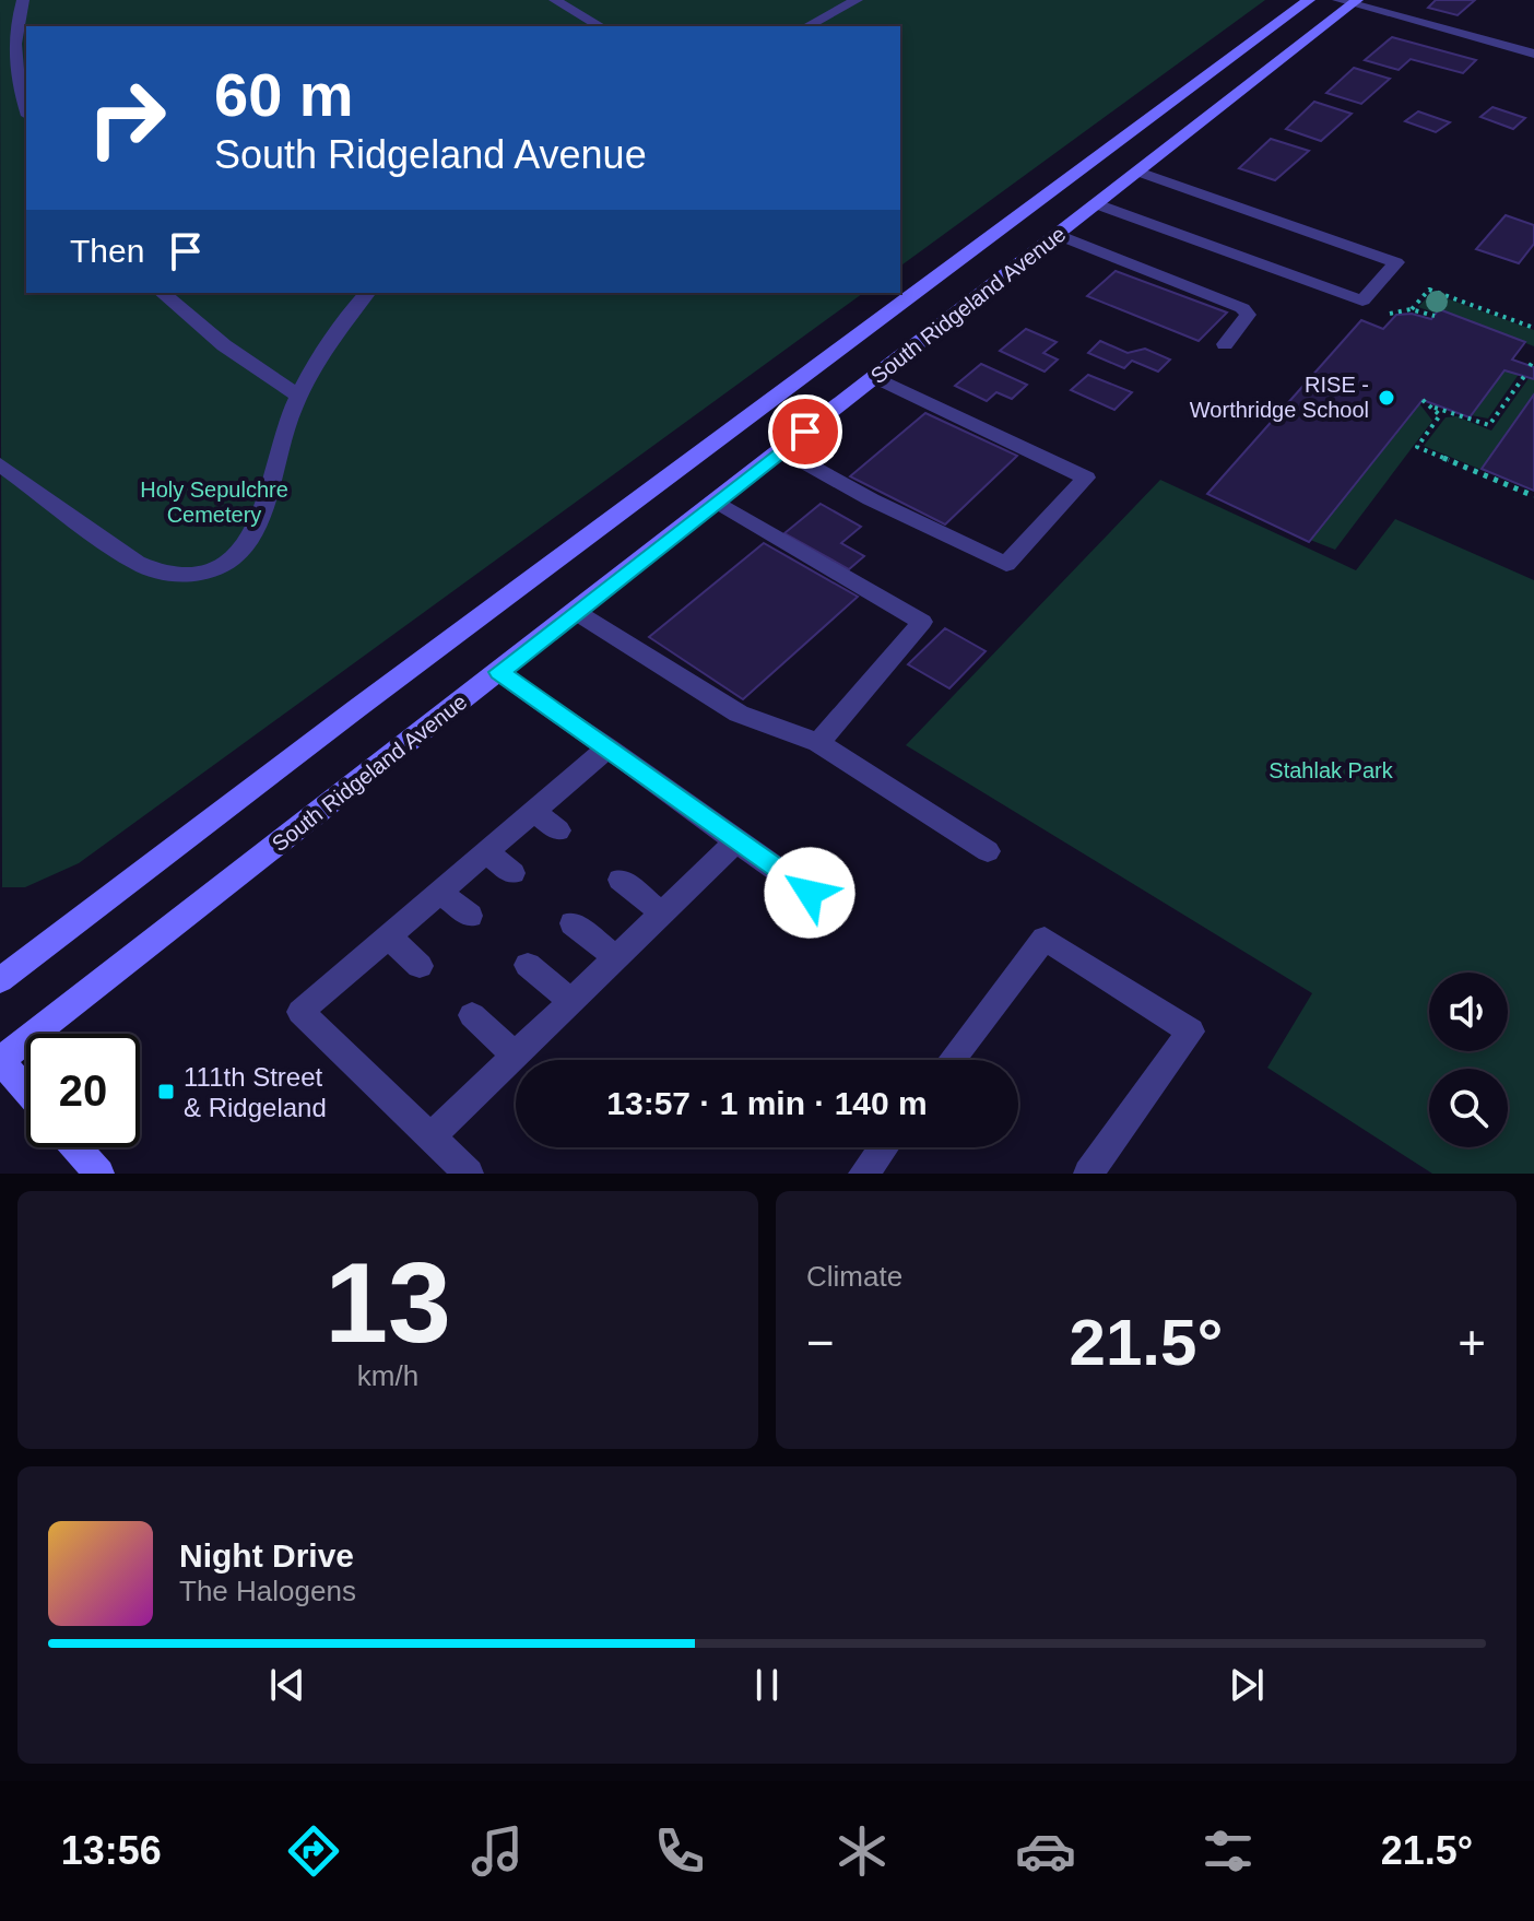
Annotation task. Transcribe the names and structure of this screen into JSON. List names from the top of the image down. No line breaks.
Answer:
{"streets":{"main road":["South Ridgeland Avenue"]},"parks":["Holy Sepulchre Cemetery","Stahlak Park"],"places":{"other":["RISE - Worthridge School"],"transit":["111th Street & Ridgeland"]},"page":{"turn":["60 m","South Ridgeland Avenue"],"then":"Then","limit":"20","trip":"13:57 · 1 min · 140 m","tile":[["13","km/h"],"Climate"],"heat":["−","21.5°","+"],"song":["Night Drive","The Halogens"],"tabs":["13:56","21.5°"]}}
